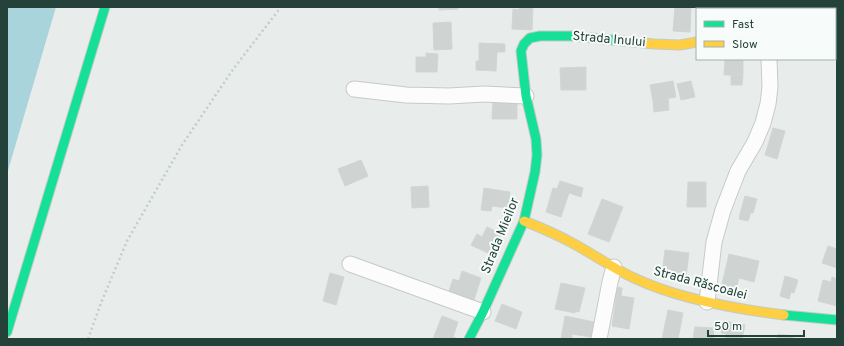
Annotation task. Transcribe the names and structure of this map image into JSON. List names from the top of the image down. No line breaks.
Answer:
{"streets":{"street":["Strada Inului","Strada Mieilor","Strada Răscoalei"]},"crossings":[["Strada Inului","Strada Mieilor"],["Strada Mieilor","Strada Răscoalei"]],"legend":["Fast","Slow"],"scale_bar":"50 m"}
